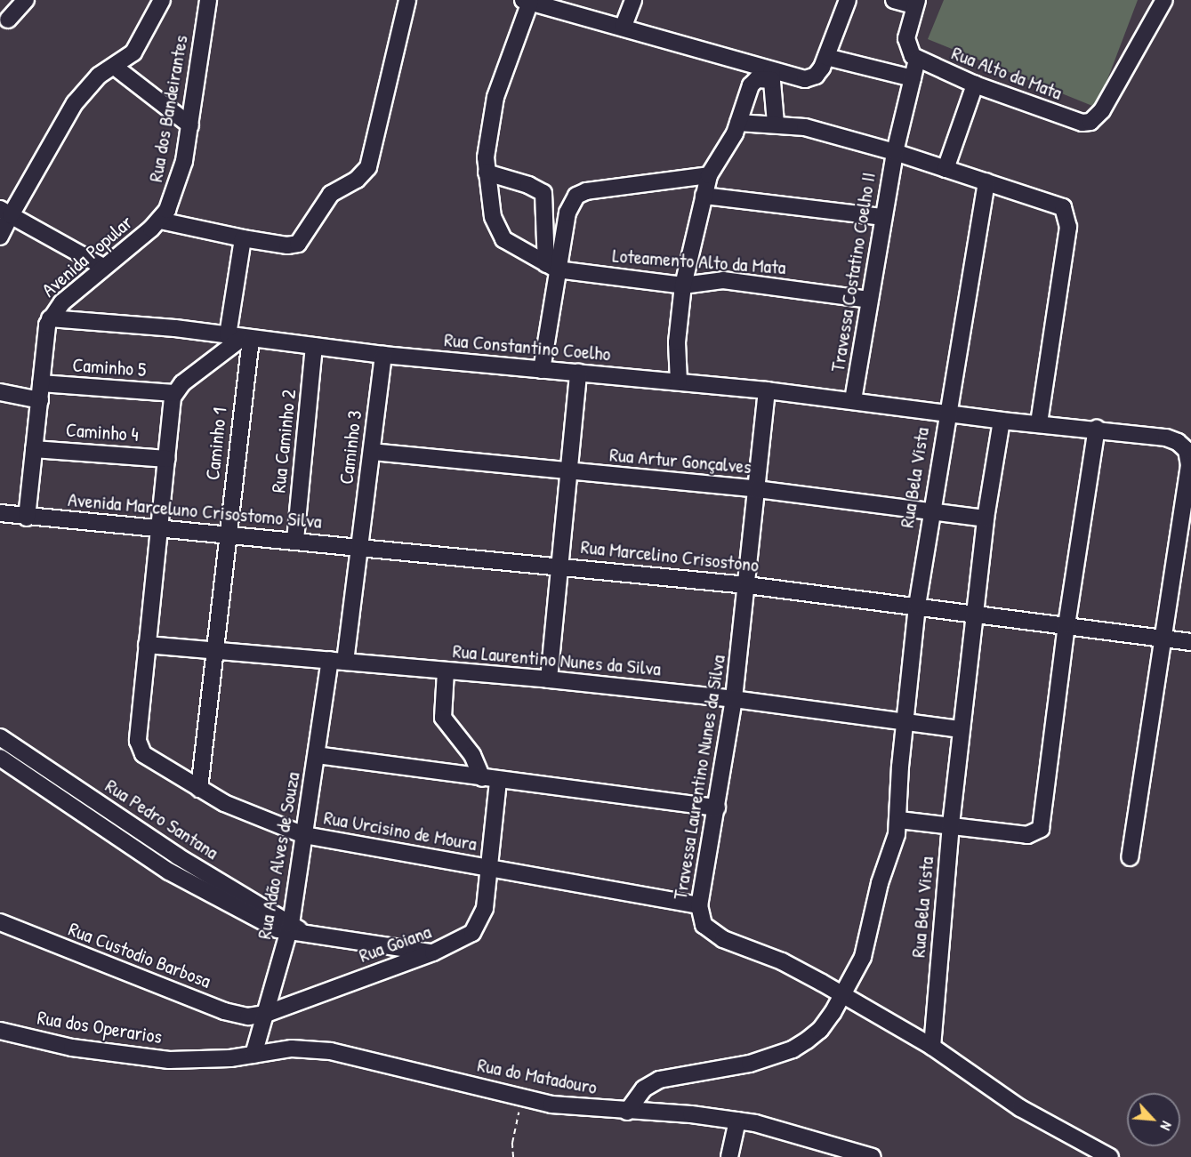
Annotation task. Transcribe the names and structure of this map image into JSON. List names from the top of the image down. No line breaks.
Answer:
{"streets":{"street":["Rua Alto da Mata","Rua dos Bandeirantes","Avenida Popular","Loteamento Alto da Mata","Travessa Costatino Coelho II","Rua Constantino Coelho","Caminho 5","Caminho 4","Rua Caminho 2","Caminho 1","Caminho 3","Rua Artur Gonçalves","Rua Bela Vista","Avenida Marceluno Crisostomo Silva","Rua Marcelino Crisostono","Rua Laurentino Nunes da Silva","Travessa Laurentino Nunes da Silva","Rua Pedro Santana","Rua Urcisino de Moura","Rua Adão Alves de Souza","Rua Goiana","Rua Custodio Barbosa","Rua dos Operarios","Rua do Matadouro"]},"crossings":[["Rua Alto da Mata","Travessa Costatino Coelho II"],["Rua dos Bandeirantes","Avenida Popular"],["Avenida Popular","Rua Constantino Coelho"],["Avenida Popular","Caminho 5"],["Avenida Popular","Caminho 4"],["Avenida Popular","Avenida Marceluno Crisostomo Silva"],["Loteamento Alto da Mata","Travessa Costatino Coelho II"],["Travessa Costatino Coelho II","Rua Constantino Coelho"],["Rua Constantino Coelho","Rua Caminho 2"],["Rua Constantino Coelho","Caminho 1"],["Rua Constantino Coelho","Caminho 3"],["Rua Constantino Coelho","Rua Bela Vista"],["Rua Constantino Coelho","Travessa Laurentino Nunes da Silva"],["Rua Caminho 2","Avenida Marceluno Crisostomo Silva"],["Caminho 1","Avenida Marceluno Crisostomo Silva"],["Caminho 1","Rua Laurentino Nunes da Silva"],["Caminho 1","Rua Urcisino de Moura"],["Caminho 3","Rua Artur Gonçalves"],["Caminho 3","Avenida Marceluno Crisostomo Silva"],["Caminho 3","Rua Marcelino Crisostono"],["Caminho 3","Rua Laurentino Nunes da Silva"],["Caminho 3","Rua Adão Alves de Souza"],["Rua Artur Gonçalves","Rua Bela Vista"],["Rua Artur Gonçalves","Travessa Laurentino Nunes da Silva"],["Rua Bela Vista","Rua Marcelino Crisostono"],["Rua Bela Vista","Rua Laurentino Nunes da Silva"],["Rua Bela Vista","Travessa Laurentino Nunes da Silva"],["Rua Bela Vista","Rua do Matadouro"],["Avenida Marceluno Crisostomo Silva","Rua Marcelino Crisostono"],["Rua Marcelino Crisostono","Travessa Laurentino Nunes da Silva"],["Rua Laurentino Nunes da Silva","Travessa Laurentino Nunes da Silva"],["Rua Laurentino Nunes da Silva","Rua Urcisino de Moura"],["Rua Laurentino Nunes da Silva","Rua Adão Alves de Souza"],["Rua Pedro Santana","Rua Adão Alves de Souza"],["Rua Pedro Santana","Rua Goiana"],["Rua Urcisino de Moura","Rua Adão Alves de Souza"],["Rua Urcisino de Moura","Rua Goiana"],["Rua Adão Alves de Souza","Rua Goiana"],["Rua Adão Alves de Souza","Rua Custodio Barbosa"],["Rua Adão Alves de Souza","Rua do Matadouro"],["Rua Goiana","Rua Custodio Barbosa"],["Rua dos Operarios","Rua do Matadouro"]],"north":"bottom right"}
